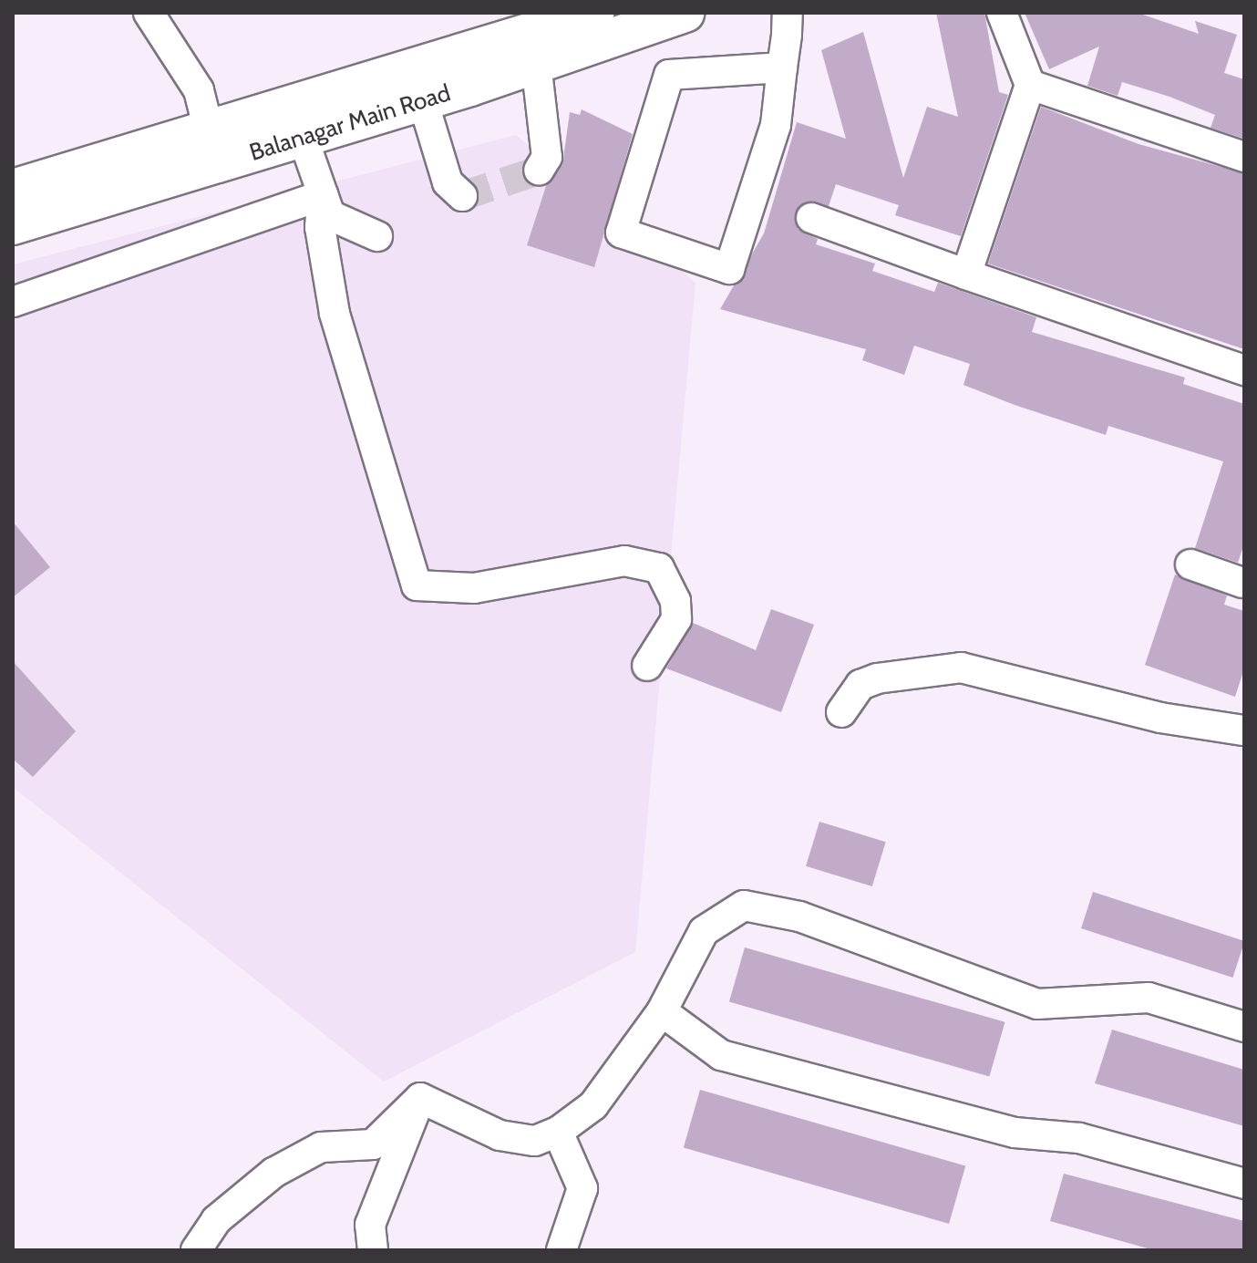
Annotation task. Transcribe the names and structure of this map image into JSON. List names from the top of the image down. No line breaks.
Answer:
{"streets":{"main road":["Balanagar Main Road"]}}
